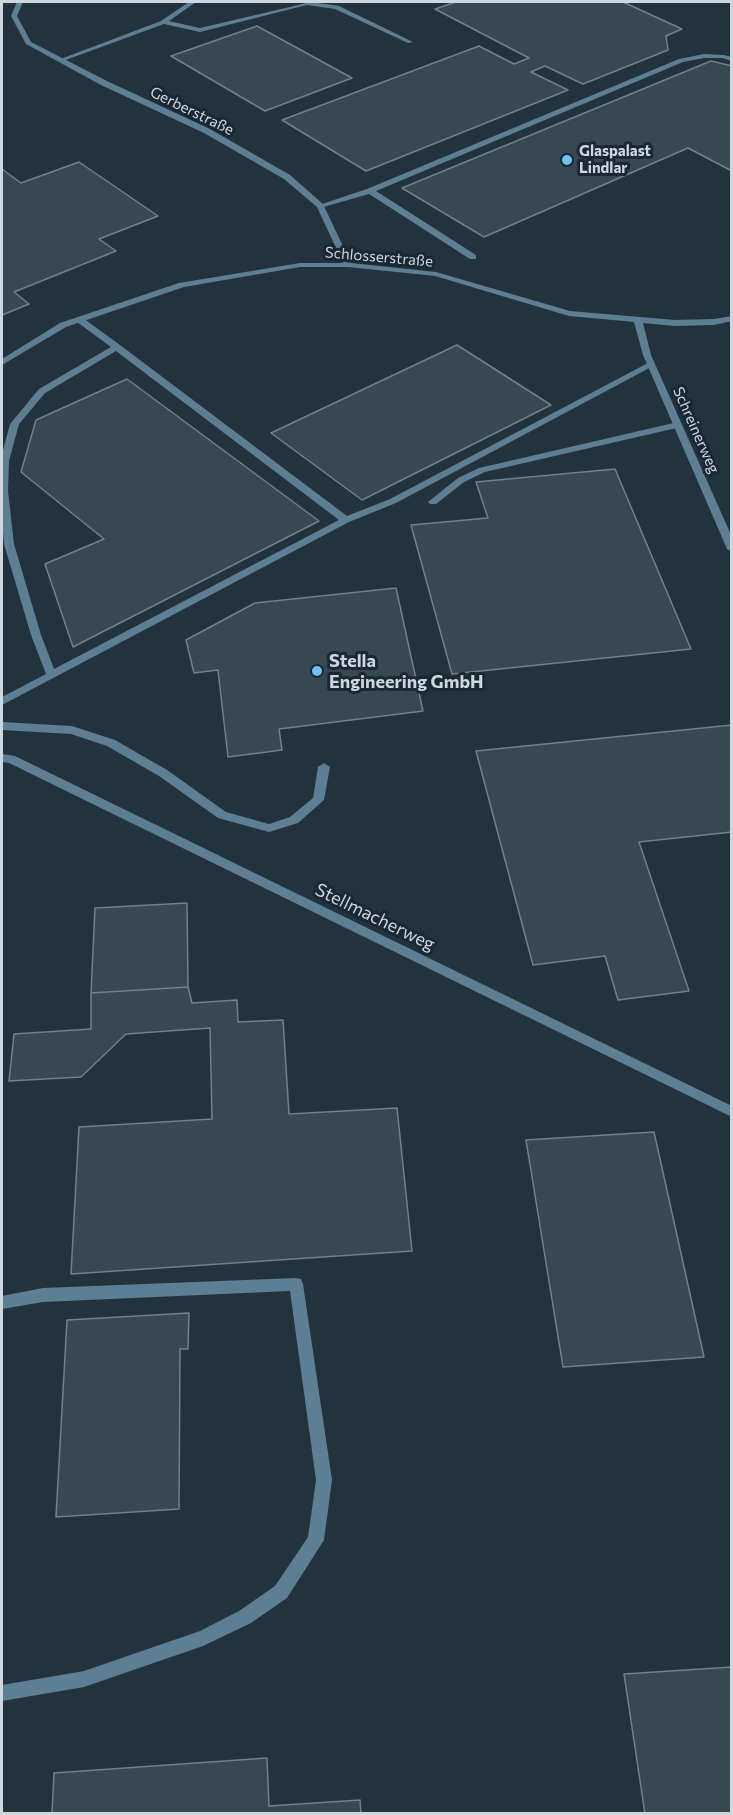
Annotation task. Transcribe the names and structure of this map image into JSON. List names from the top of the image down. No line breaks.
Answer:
{"streets":{"street":["Gerberstraße","Schlosserstraße","Schreinerweg","Stellmacherweg"]},"crossings":[["Gerberstraße","Schlosserstraße"],["Schlosserstraße","Schreinerweg"]],"places":["Glaspalast Lindlar","Stella Engineering GmbH"]}
